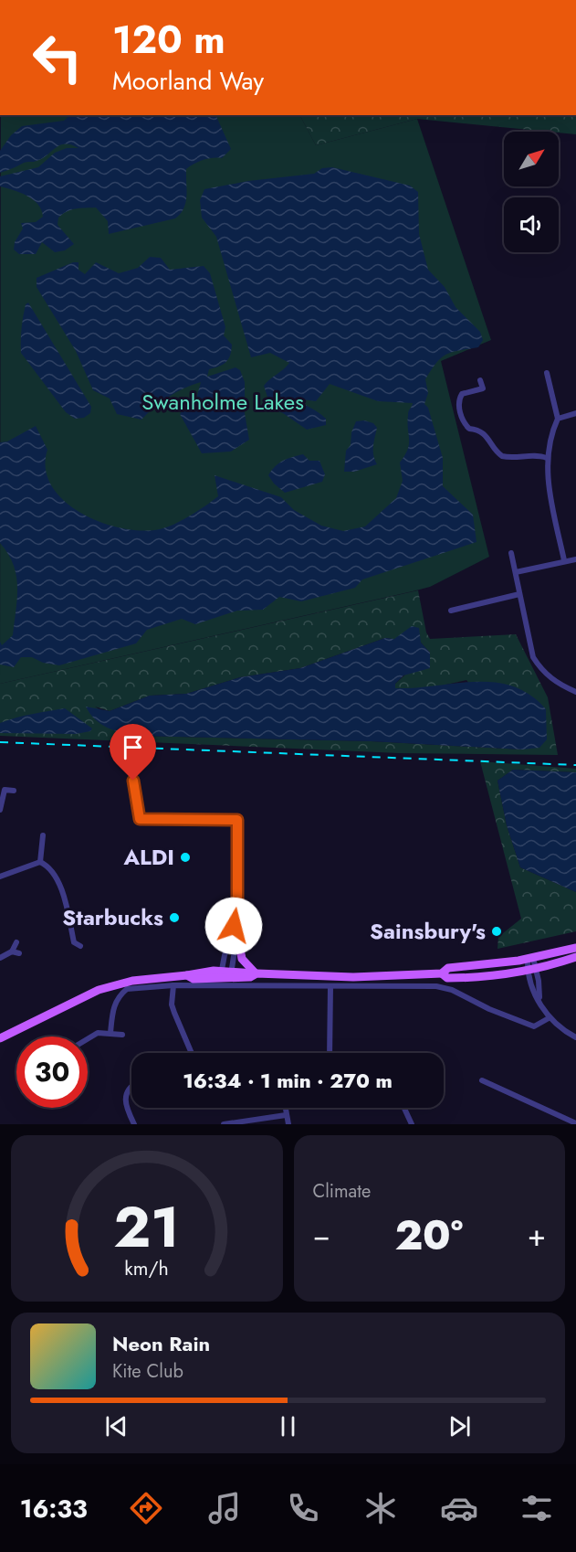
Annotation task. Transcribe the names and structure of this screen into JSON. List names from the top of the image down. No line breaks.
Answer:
{"parks":["Swanholme Lakes"],"places":["ALDI","Starbucks","Sainsbury's"],"north":"top right","page":{"turn":["120 m","Moorland Way"],"limit":"30","trip":"16:34 · 1 min · 270 m","tile":"Climate","heat":["−","20°","+"],"song":["Neon Rain","Kite Club"],"tabs":"16:33","gauge":["21","km/h"]}}
